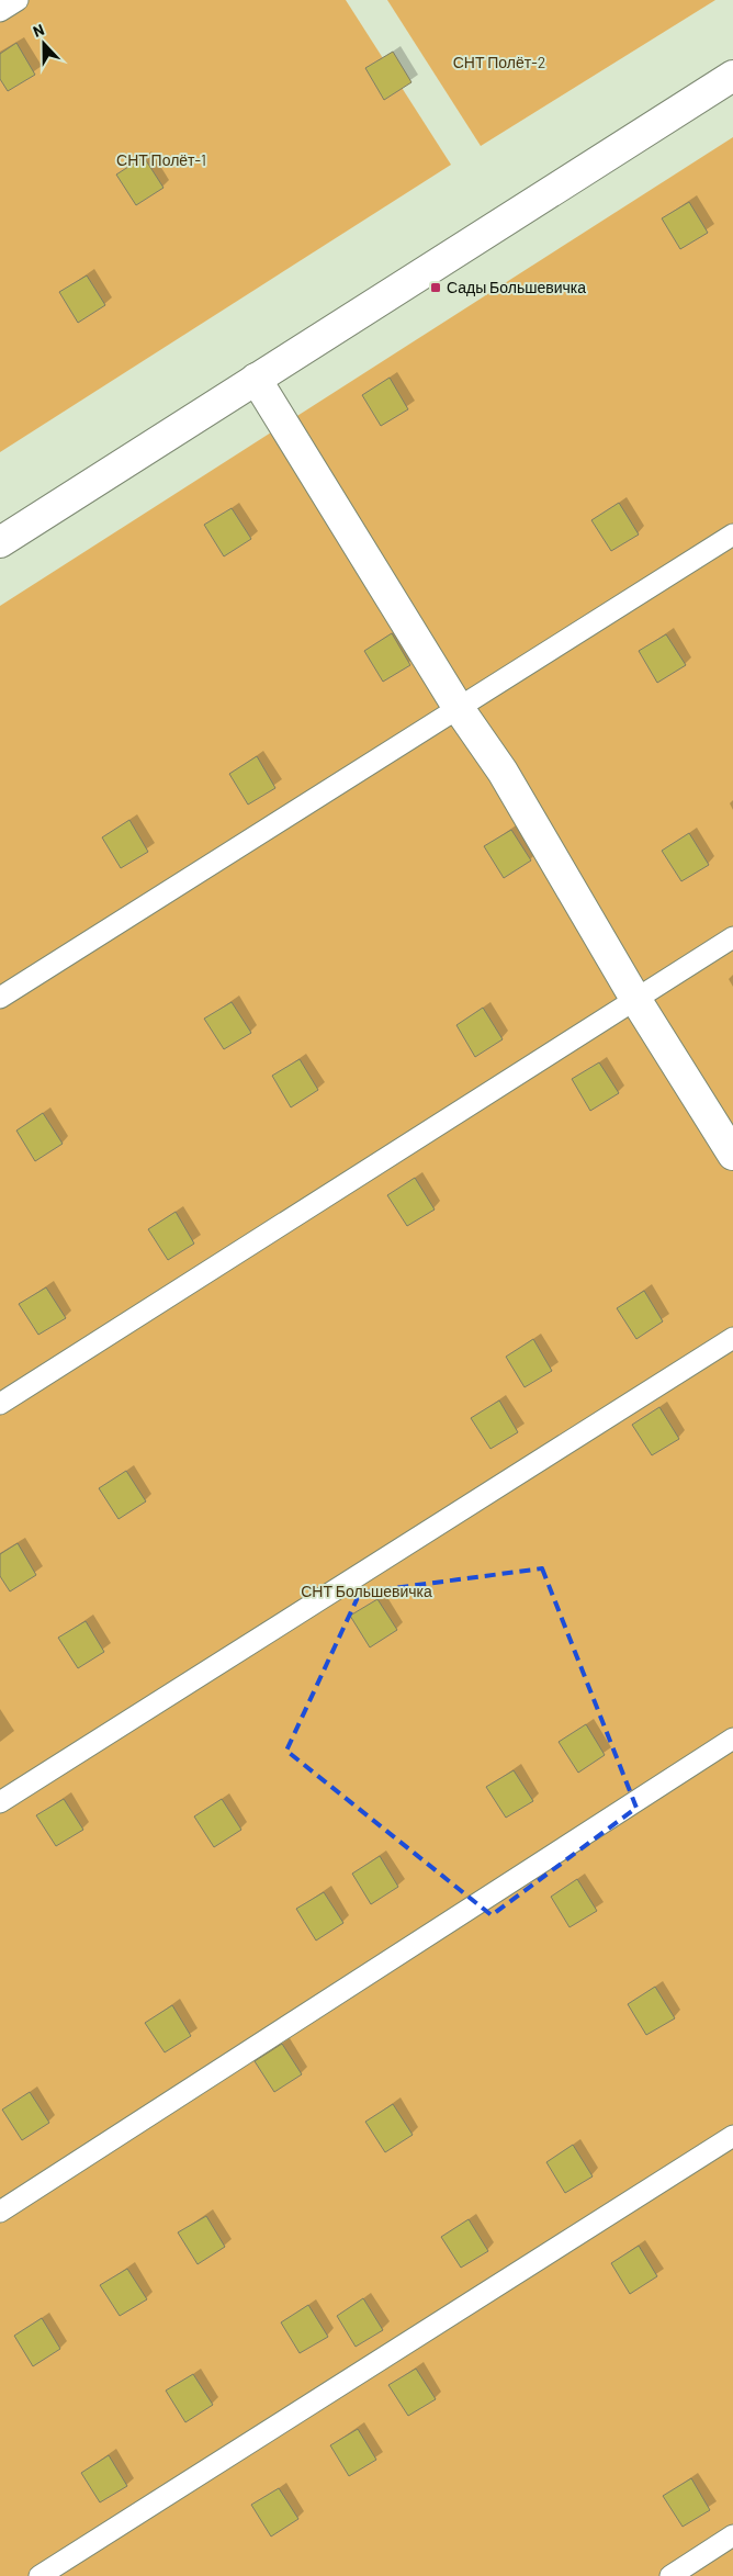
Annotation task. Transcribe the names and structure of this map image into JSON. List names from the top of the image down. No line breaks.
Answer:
{"parks":["СНТ Полёт-2","СНТ Полёт-1","СНТ Большевичка"],"places":{"transit":["Сады Большевичка"]},"north":"top"}
